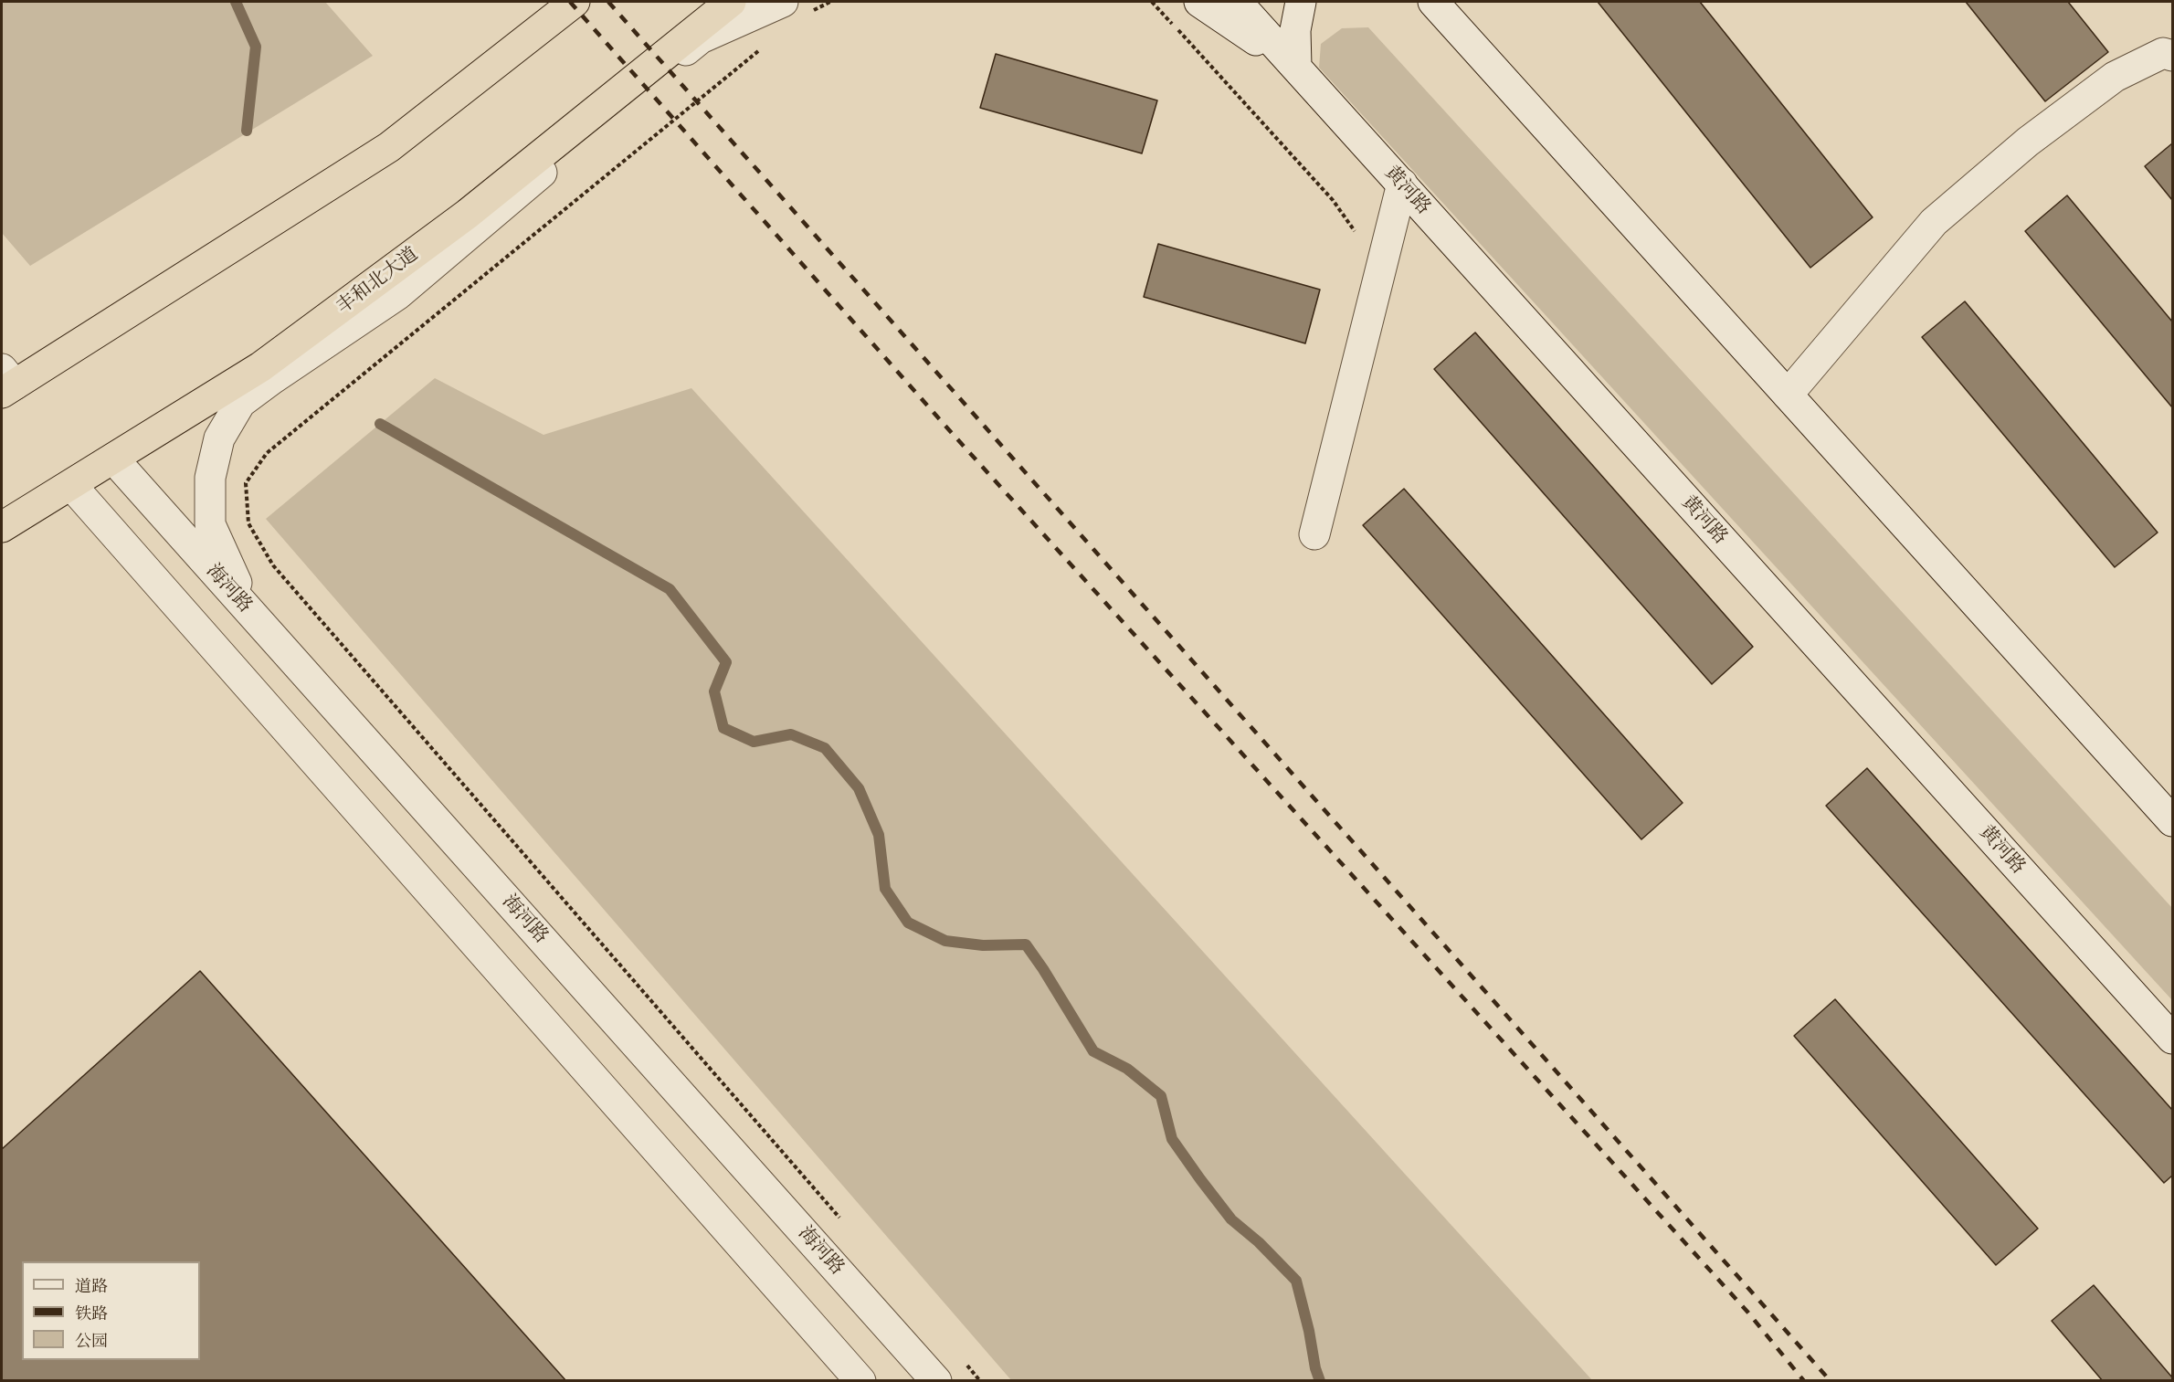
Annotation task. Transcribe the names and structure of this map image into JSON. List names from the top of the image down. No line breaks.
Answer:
{"streets":{"highway":["丰和北大道"],"street":["黄河路","海河路"]},"crossings":[["丰和北大道","海河路"]],"legend":["道路","铁路","公园"]}
